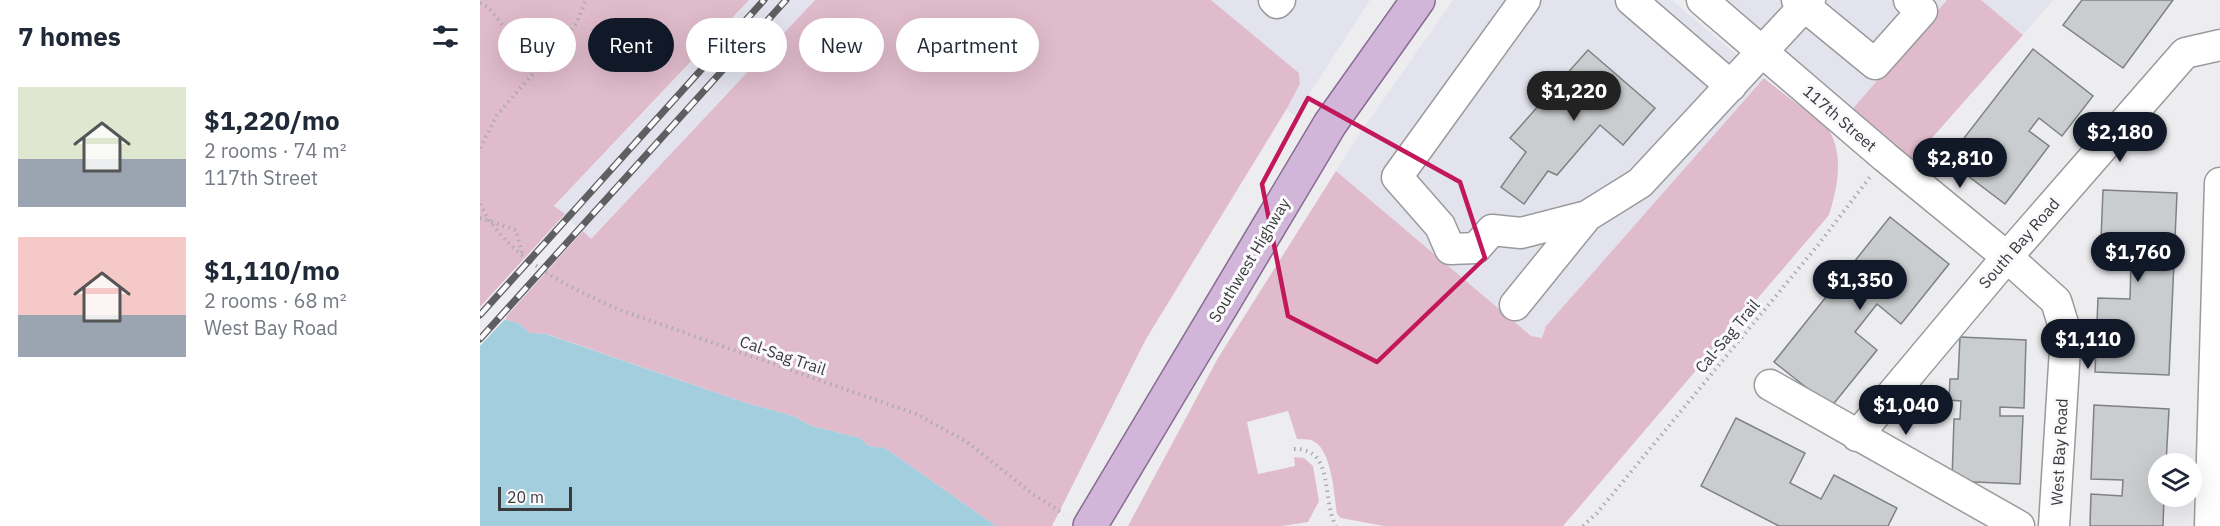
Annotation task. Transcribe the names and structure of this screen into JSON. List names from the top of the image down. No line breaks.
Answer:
{"streets":{"main road":["Southwest Highway"],"street":["117th Street","South Bay Road","West Bay Road"],"path":["Cal-Sag Trail"]},"crossings":[["117th Street","South Bay Road"],["117th Street","Cal-Sag Trail"],["117th Street","West Bay Road"],["South Bay Road","West Bay Road"],["Southwest Highway","Cal-Sag Trail"]],"scale_bar":"20 m","page":{"heading":"7 homes","chip":["Buy","Rent","Filters","New","Apartment"],"price":["$1,220","$2,180","$2,810","$1,760","$1,350","$1,110","$1,040"],"list":[{"name":"$1,220/mo","note":"2 rooms · 74 m² · 117th Street"},{"name":"$1,110/mo","note":"2 rooms · 68 m² · West Bay Road"}],"scale":"20 m"}}
